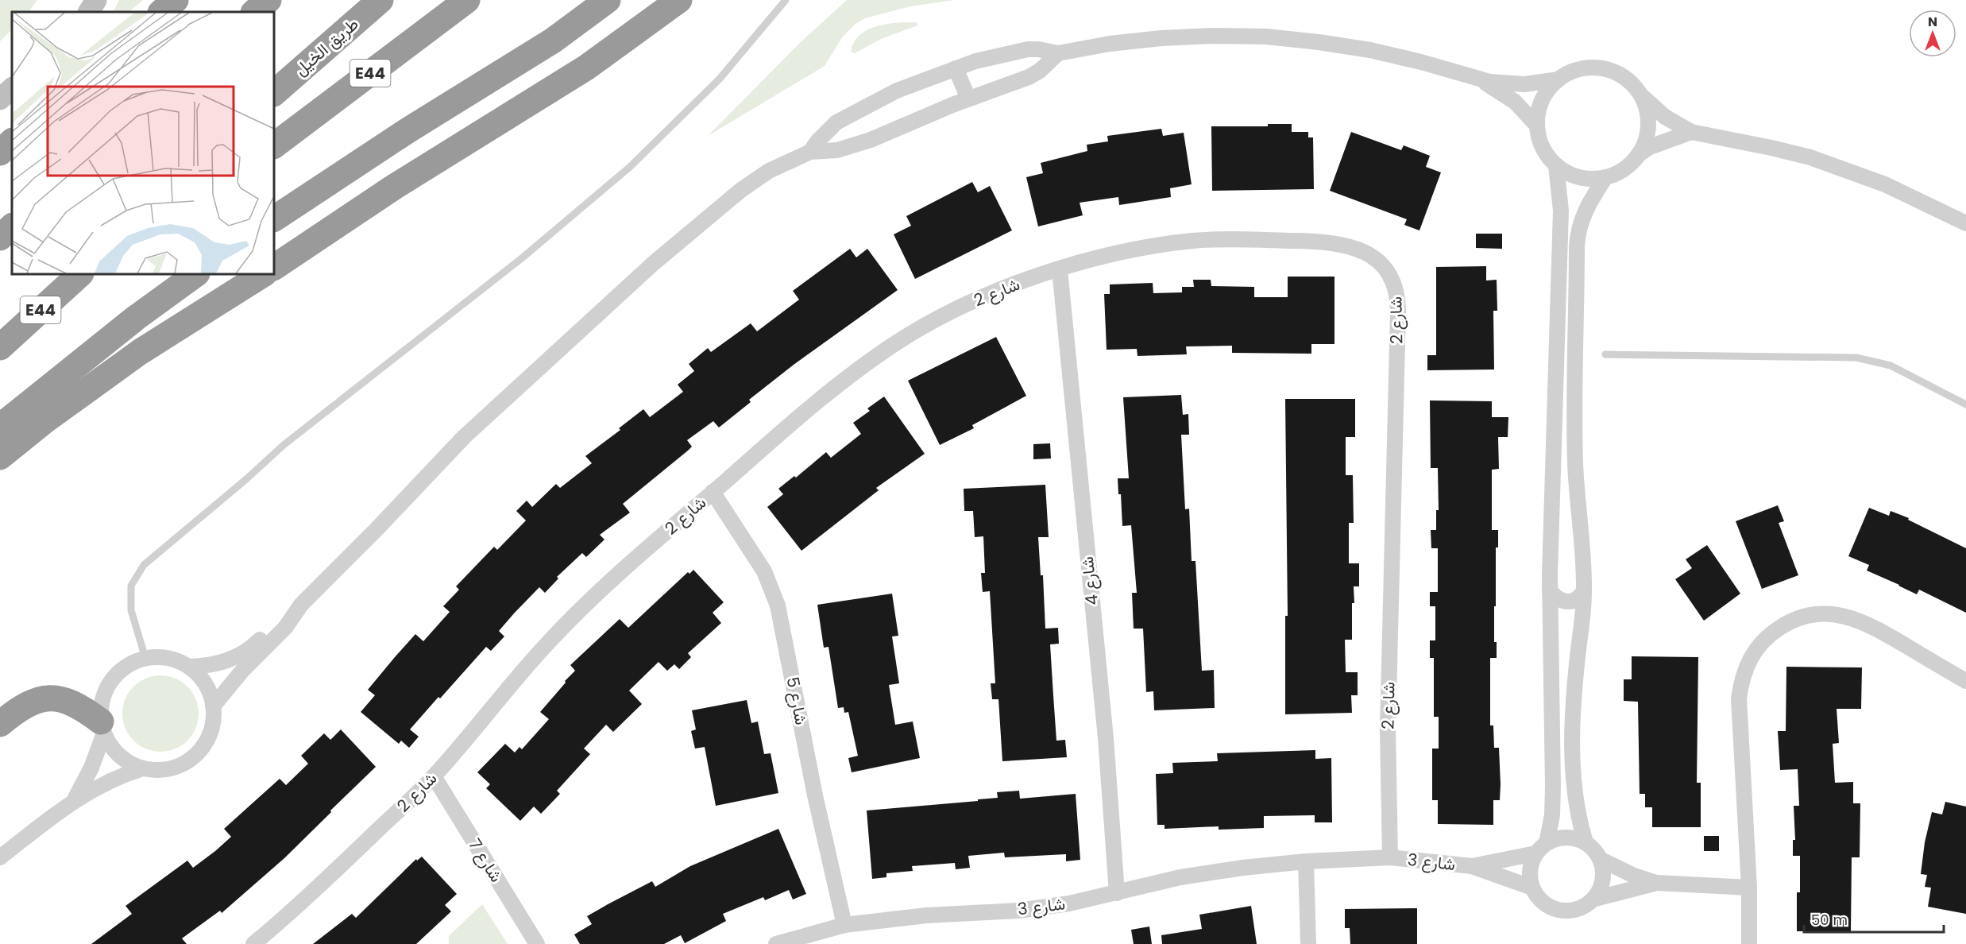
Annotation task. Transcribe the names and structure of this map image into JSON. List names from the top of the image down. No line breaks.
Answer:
{"streets":{"highway":["طريق الخيل","E44"],"street":["شارع 2","شارع 4","شارع 5","شارع 7","شارع 3"]},"crossings":[["شارع 2","شارع 4"],["شارع 2","شارع 5"],["شارع 2","شارع 7"],["شارع 2","شارع 3"],["شارع 4","شارع 3"],["شارع 5","شارع 3"]],"scale_bar":"50 m","north":"top"}
